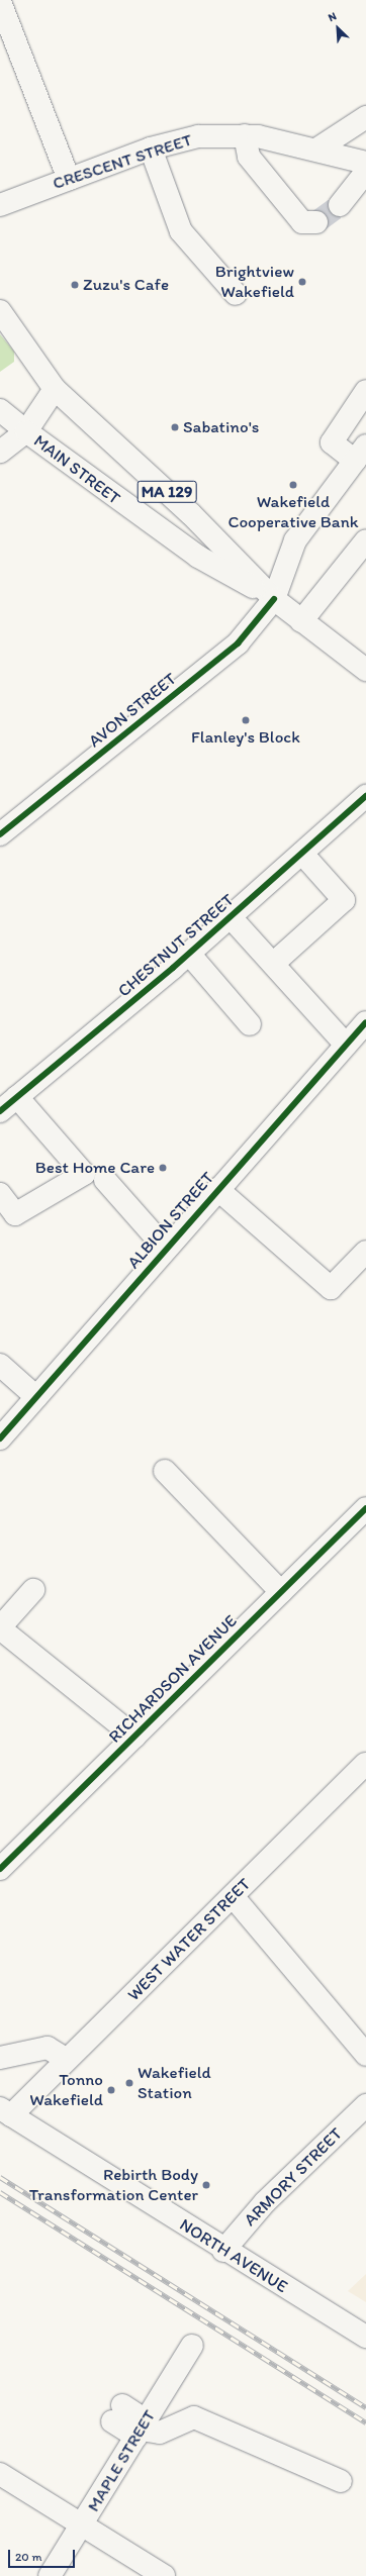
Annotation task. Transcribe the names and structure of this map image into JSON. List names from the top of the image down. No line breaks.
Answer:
{"streets":{"street":["CRESCENT STREET","MAIN STREET","MA 129","AVON STREET","CHESTNUT STREET","ALBION STREET","RICHARDSON AVENUE","WEST WATER STREET","ARMORY STREET","NORTH AVENUE","MAPLE STREET"]},"crossings":[["MAIN STREET","AVON STREET"],["WEST WATER STREET","NORTH AVENUE"],["ARMORY STREET","NORTH AVENUE"]],"places":["Brightview Wakefield","Zuzu's Cafe","Sabatino's","Wakefield Cooperative Bank","Flanley's Block","Best Home Care","Wakefield Station","Tonno Wakefield","Rebirth Body Transformation Center"],"scale_bar":"20 m","north":"top left"}
